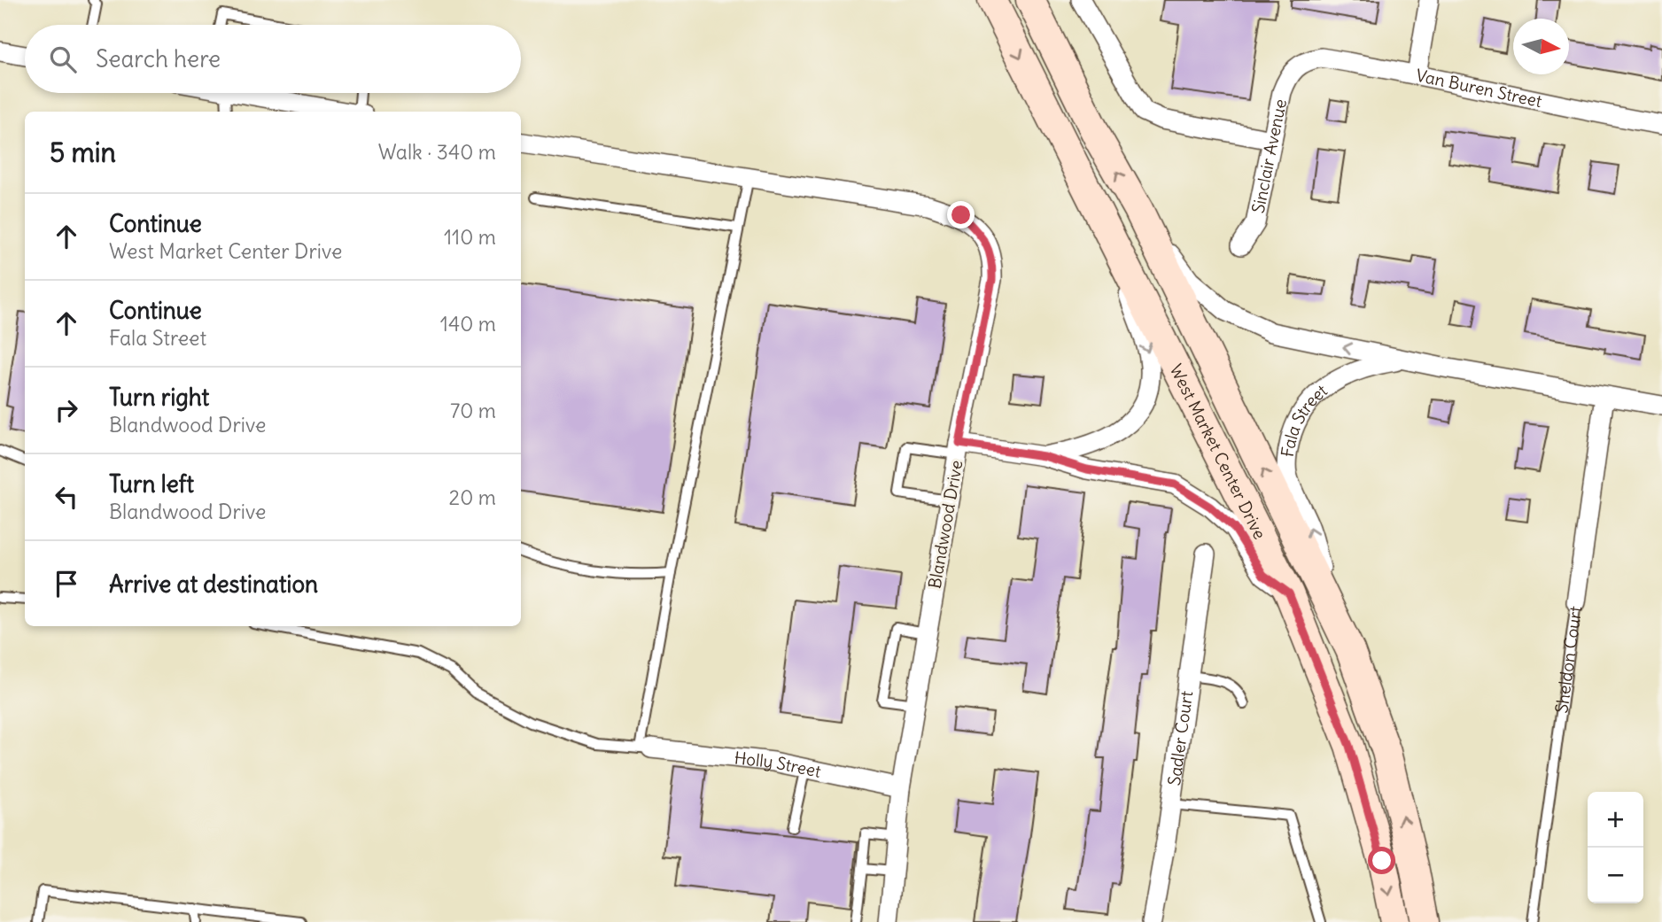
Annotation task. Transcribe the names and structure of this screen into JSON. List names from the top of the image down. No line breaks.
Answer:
{"streets":{"main road":["West Market Center Drive"],"street":["Van Buren Street","Sinclair Avenue","Fala Street","Blandwood Drive","Sheldon Court","Sadler Court","Holly Street"]},"crossings":[["Van Buren Street","Sinclair Avenue"],["Fala Street","West Market Center Drive"],["Fala Street","Sheldon Court"],["Blandwood Drive","Holly Street"]],"north":"right","page":{"search":"Search here","heading":["5 min","Walk · 340 m"],"list":[["Continue","West Market Center Drive","110 m"],["Continue","Fala Street","140 m"],["Turn right","Blandwood Drive","70 m"],["Turn left","Blandwood Drive","20 m"],"Arrive at destination"],"map_buttons":["+","−"]}}
